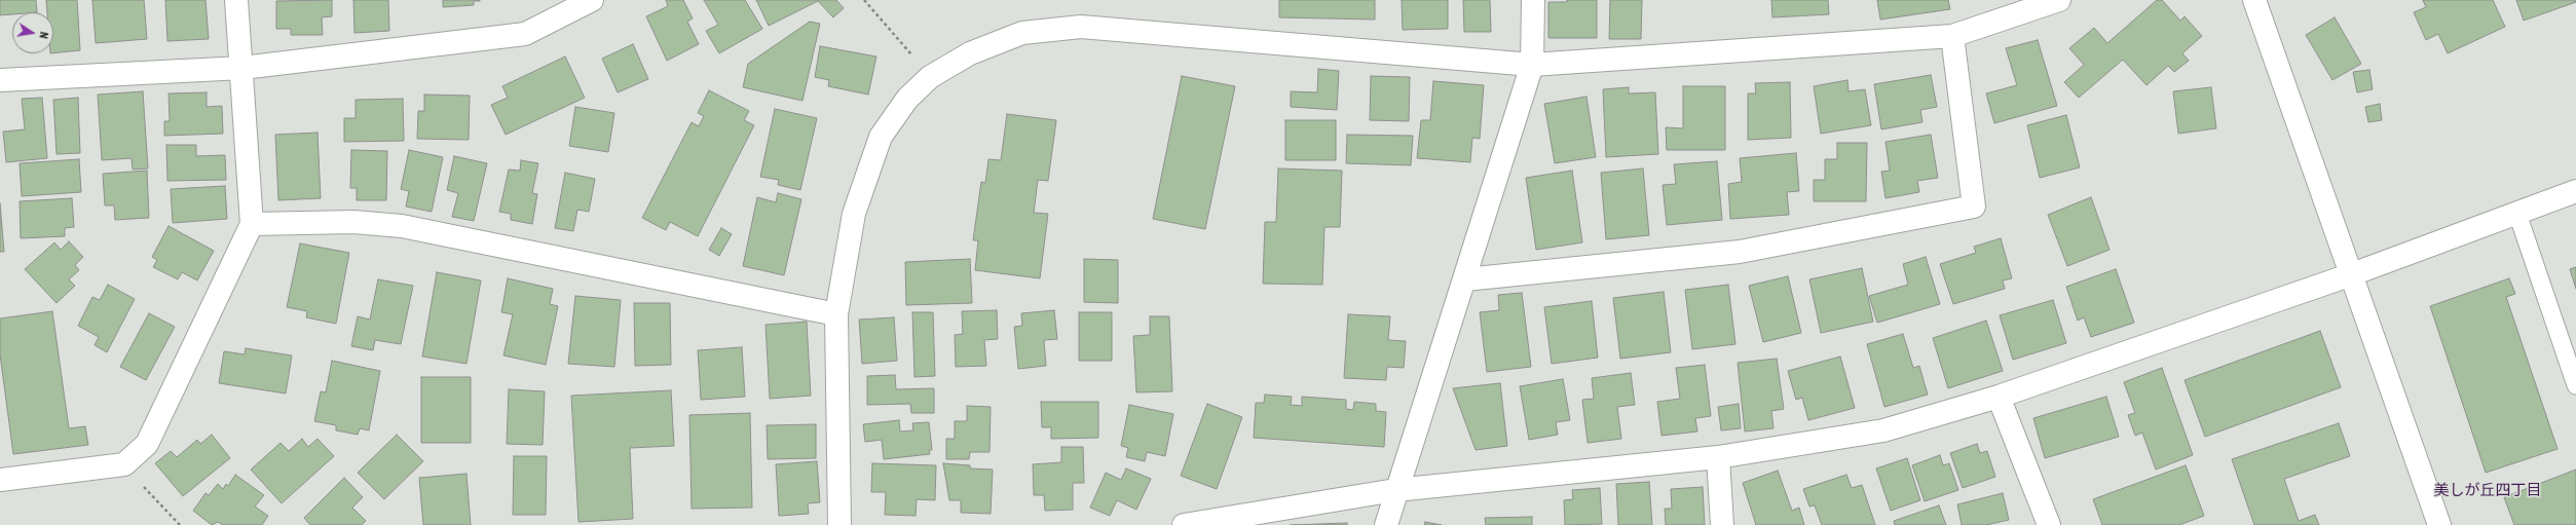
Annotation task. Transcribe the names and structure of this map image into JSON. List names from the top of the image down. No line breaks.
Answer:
{"districts":["美しが丘四丁目"],"north":"right"}
